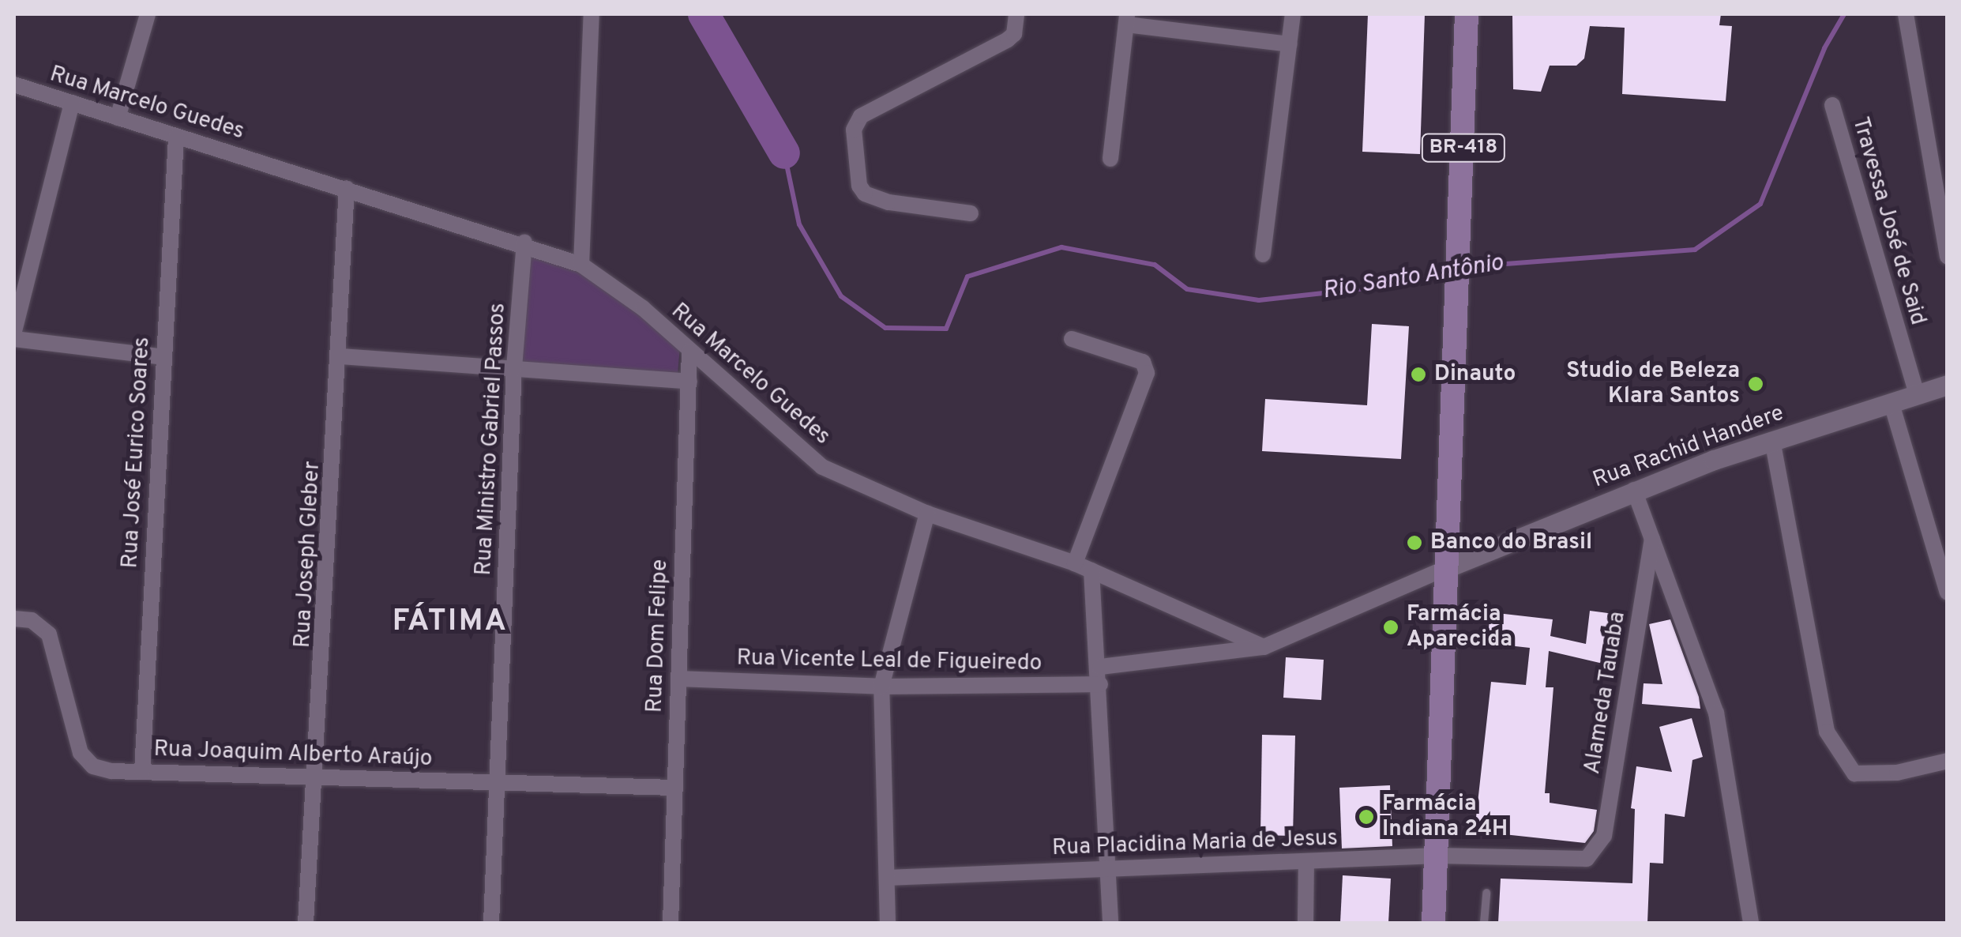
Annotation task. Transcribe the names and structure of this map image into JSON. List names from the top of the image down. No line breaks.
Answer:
{"streets":{"main road":["BR-418"],"street":["Rua Marcelo Guedes","Travessa José de Said","Rua Ministro Gabriel Passos","Rua Rachid Handere","Rua José Eurico Soares","Rua Joseph Gleber","Rua Dom Felipe","Rua Vicente Leal de Figueiredo","Alameda Tauaba","Rua Joaquim Alberto Araújo","Rua Placidina Maria de Jesus"]},"crossings":[["Rua Marcelo Guedes","Rua Ministro Gabriel Passos"],["Rua Marcelo Guedes","Rua José Eurico Soares"],["Rua Marcelo Guedes","Rua Joseph Gleber"],["Rua Marcelo Guedes","Rua Dom Felipe"],["BR-418","Rua Rachid Handere"],["Travessa José de Said","Rua Rachid Handere"],["Rua Ministro Gabriel Passos","Rua Joaquim Alberto Araújo"],["Rua José Eurico Soares","Rua Joaquim Alberto Araújo"],["Rua Joseph Gleber","Rua Joaquim Alberto Araújo"],["Rua Dom Felipe","Rua Vicente Leal de Figueiredo"],["Rua Dom Felipe","Rua Joaquim Alberto Araújo"],["Alameda Tauaba","Rua Placidina Maria de Jesus"]],"districts":["FÁTIMA"],"water":["Rio Santo Antônio"],"places":["Dinauto","Studio de Beleza Klara Santos","Banco do Brasil","Farmácia Aparecida","Farmácia Indiana 24H"]}
